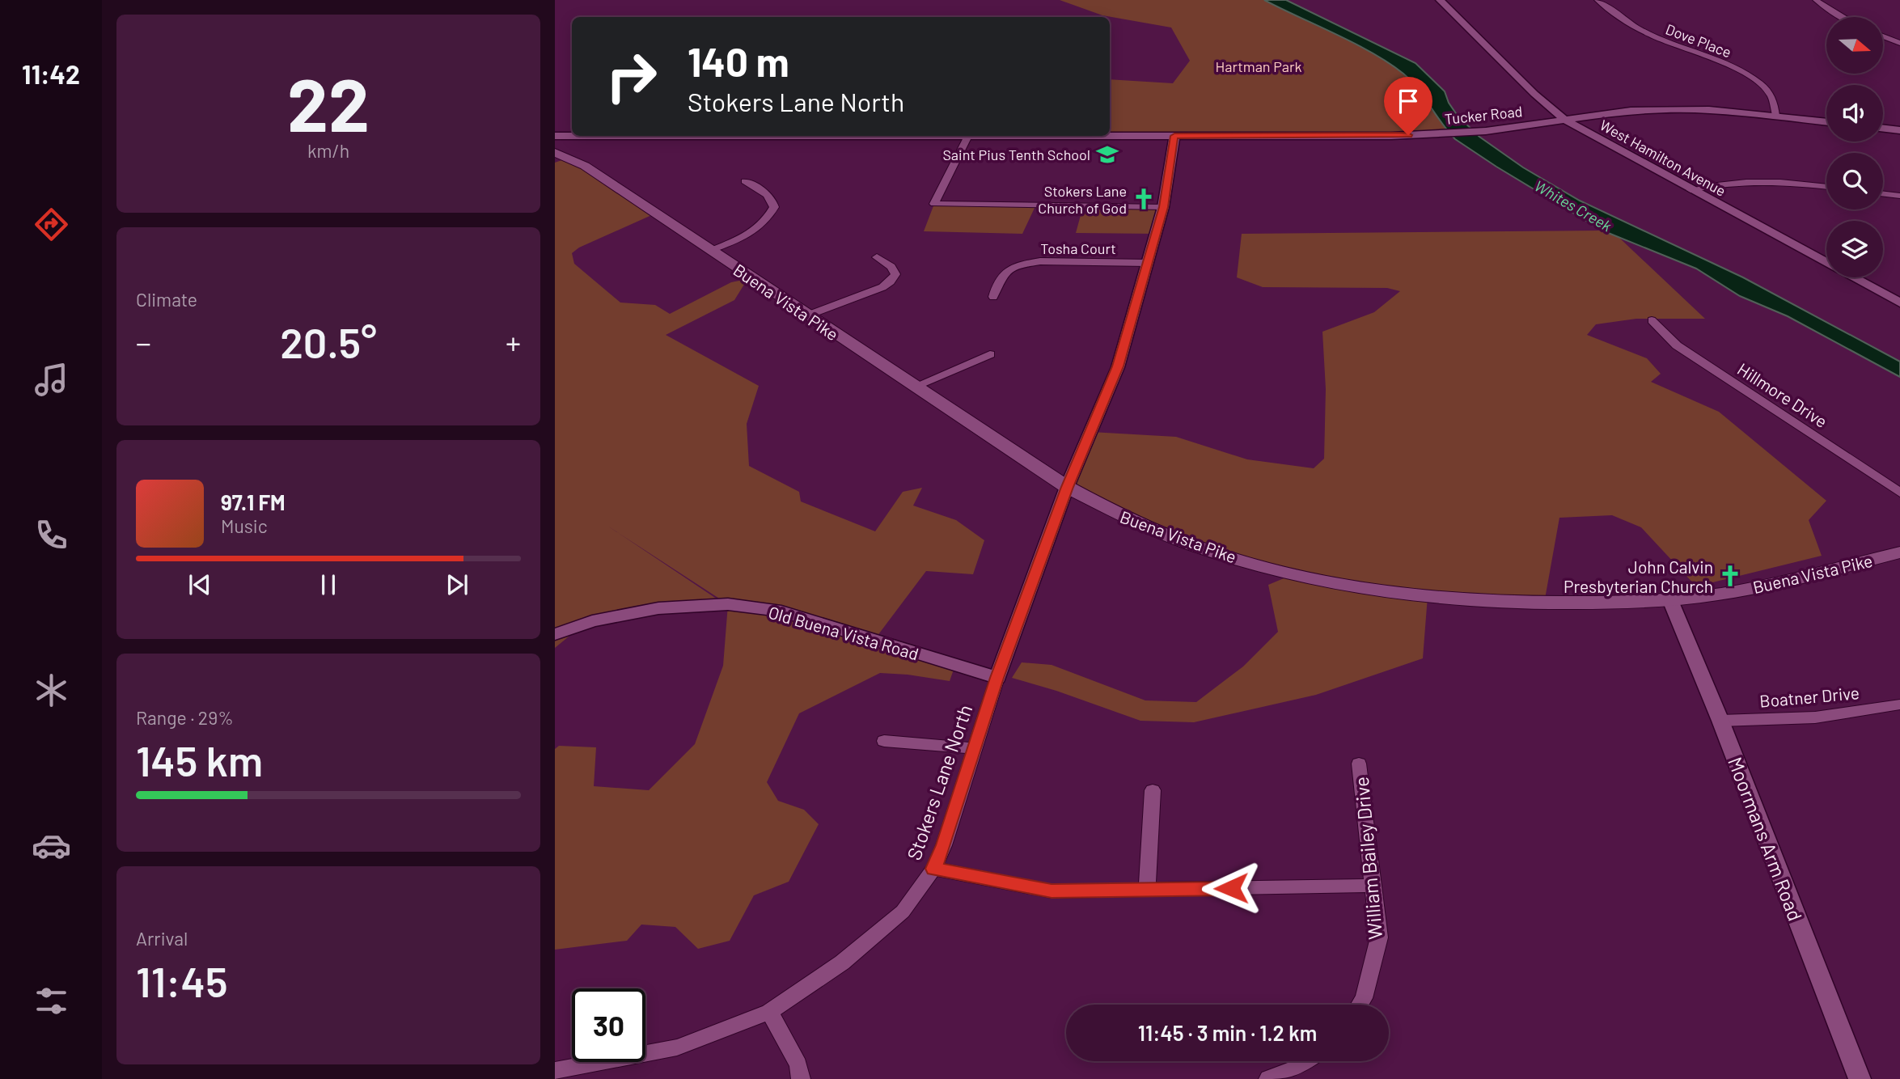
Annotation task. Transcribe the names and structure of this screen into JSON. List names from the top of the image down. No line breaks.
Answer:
{"streets":{"main road":["Buena Vista Pike"],"street":["Dove Place","Tucker Road","West Hamilton Avenue","Tosha Court","Hillmore Drive","Old Buena Vista Road","Boatner Drive","Stokers Lane North","Moormans Arm Road","William Bailey Drive"]},"crossings":[["Dove Place","Tucker Road"],["Tucker Road","West Hamilton Avenue"],["Buena Vista Pike","Moormans Arm Road"],["Old Buena Vista Road","Stokers Lane North"],["Boatner Drive","Moormans Arm Road"]],"water":["Whites Creek"],"parks":["Hartman Park"],"places":{"school or university":["Saint Pius Tenth School"],"church":["Stokers Lane Church of God","John Calvin Presbyterian Church"]},"north":"right","page":{"tabs":"11:42","tile":[["22","km/h"],"Climate",["Range · 29%","145 km"],["Arrival","11:45"]],"turn":["140 m","Stokers Lane North"],"heat":["−","20.5°","+"],"song":["97.1 FM","Music"],"limit":"30","trip":"11:45 · 3 min · 1.2 km"}}
